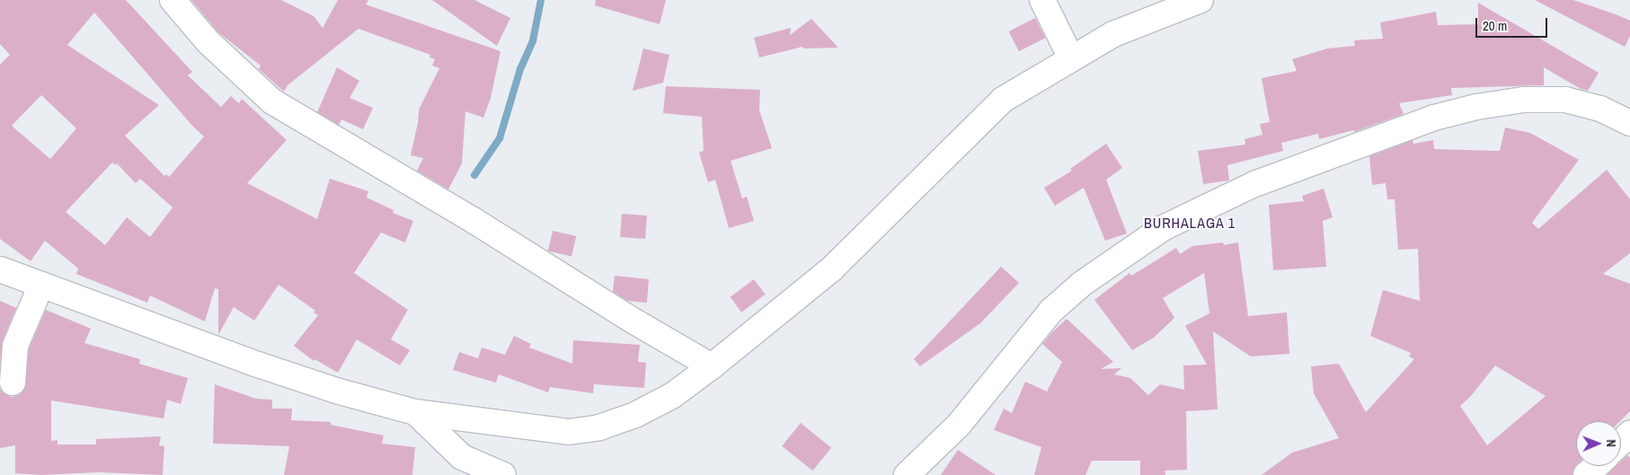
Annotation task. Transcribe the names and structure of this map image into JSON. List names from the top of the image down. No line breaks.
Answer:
{"districts":["BURHALAGA 1"],"scale_bar":"20 m","north":"right"}
